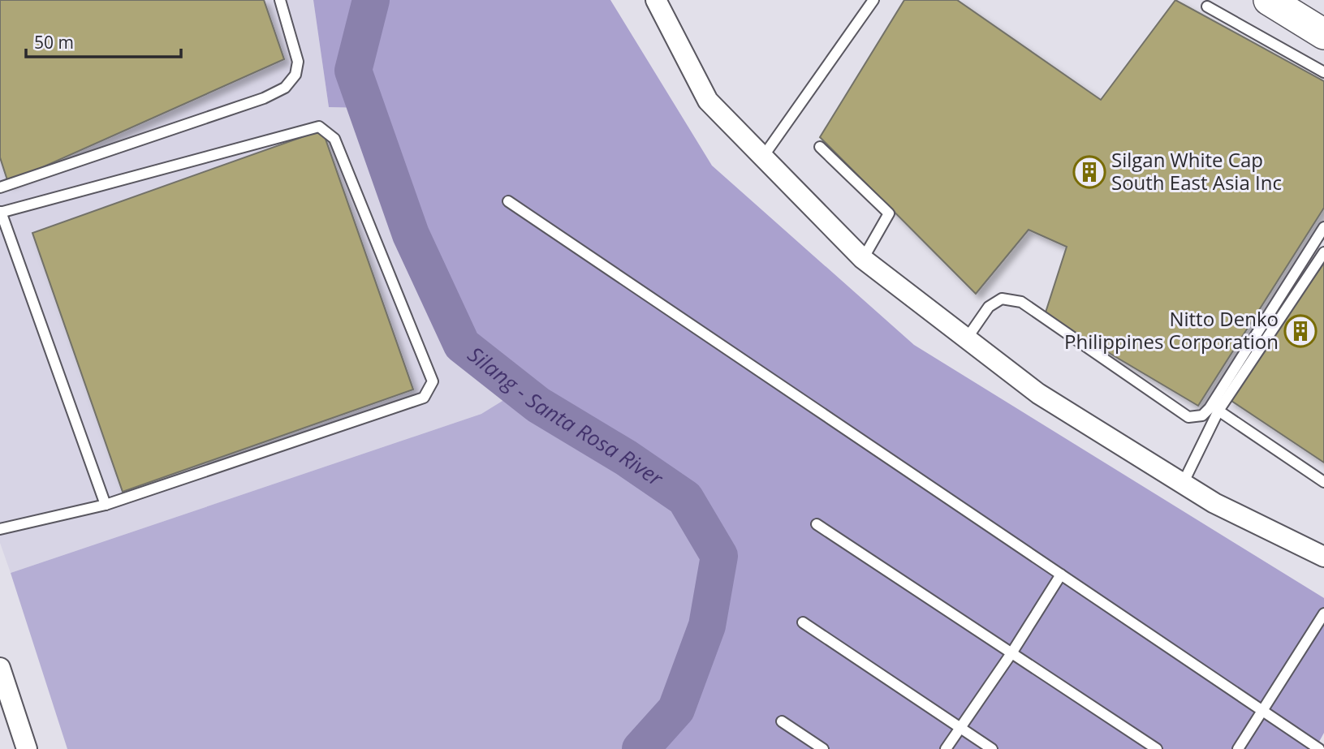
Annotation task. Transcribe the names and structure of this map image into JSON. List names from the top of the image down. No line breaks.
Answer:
{"water":["Silang - Santa Rosa River"],"places":{"building":["Silgan White Cap South East Asia Inc","Nitto Denko Philippines Corporation"]},"scale_bar":"50 m"}
